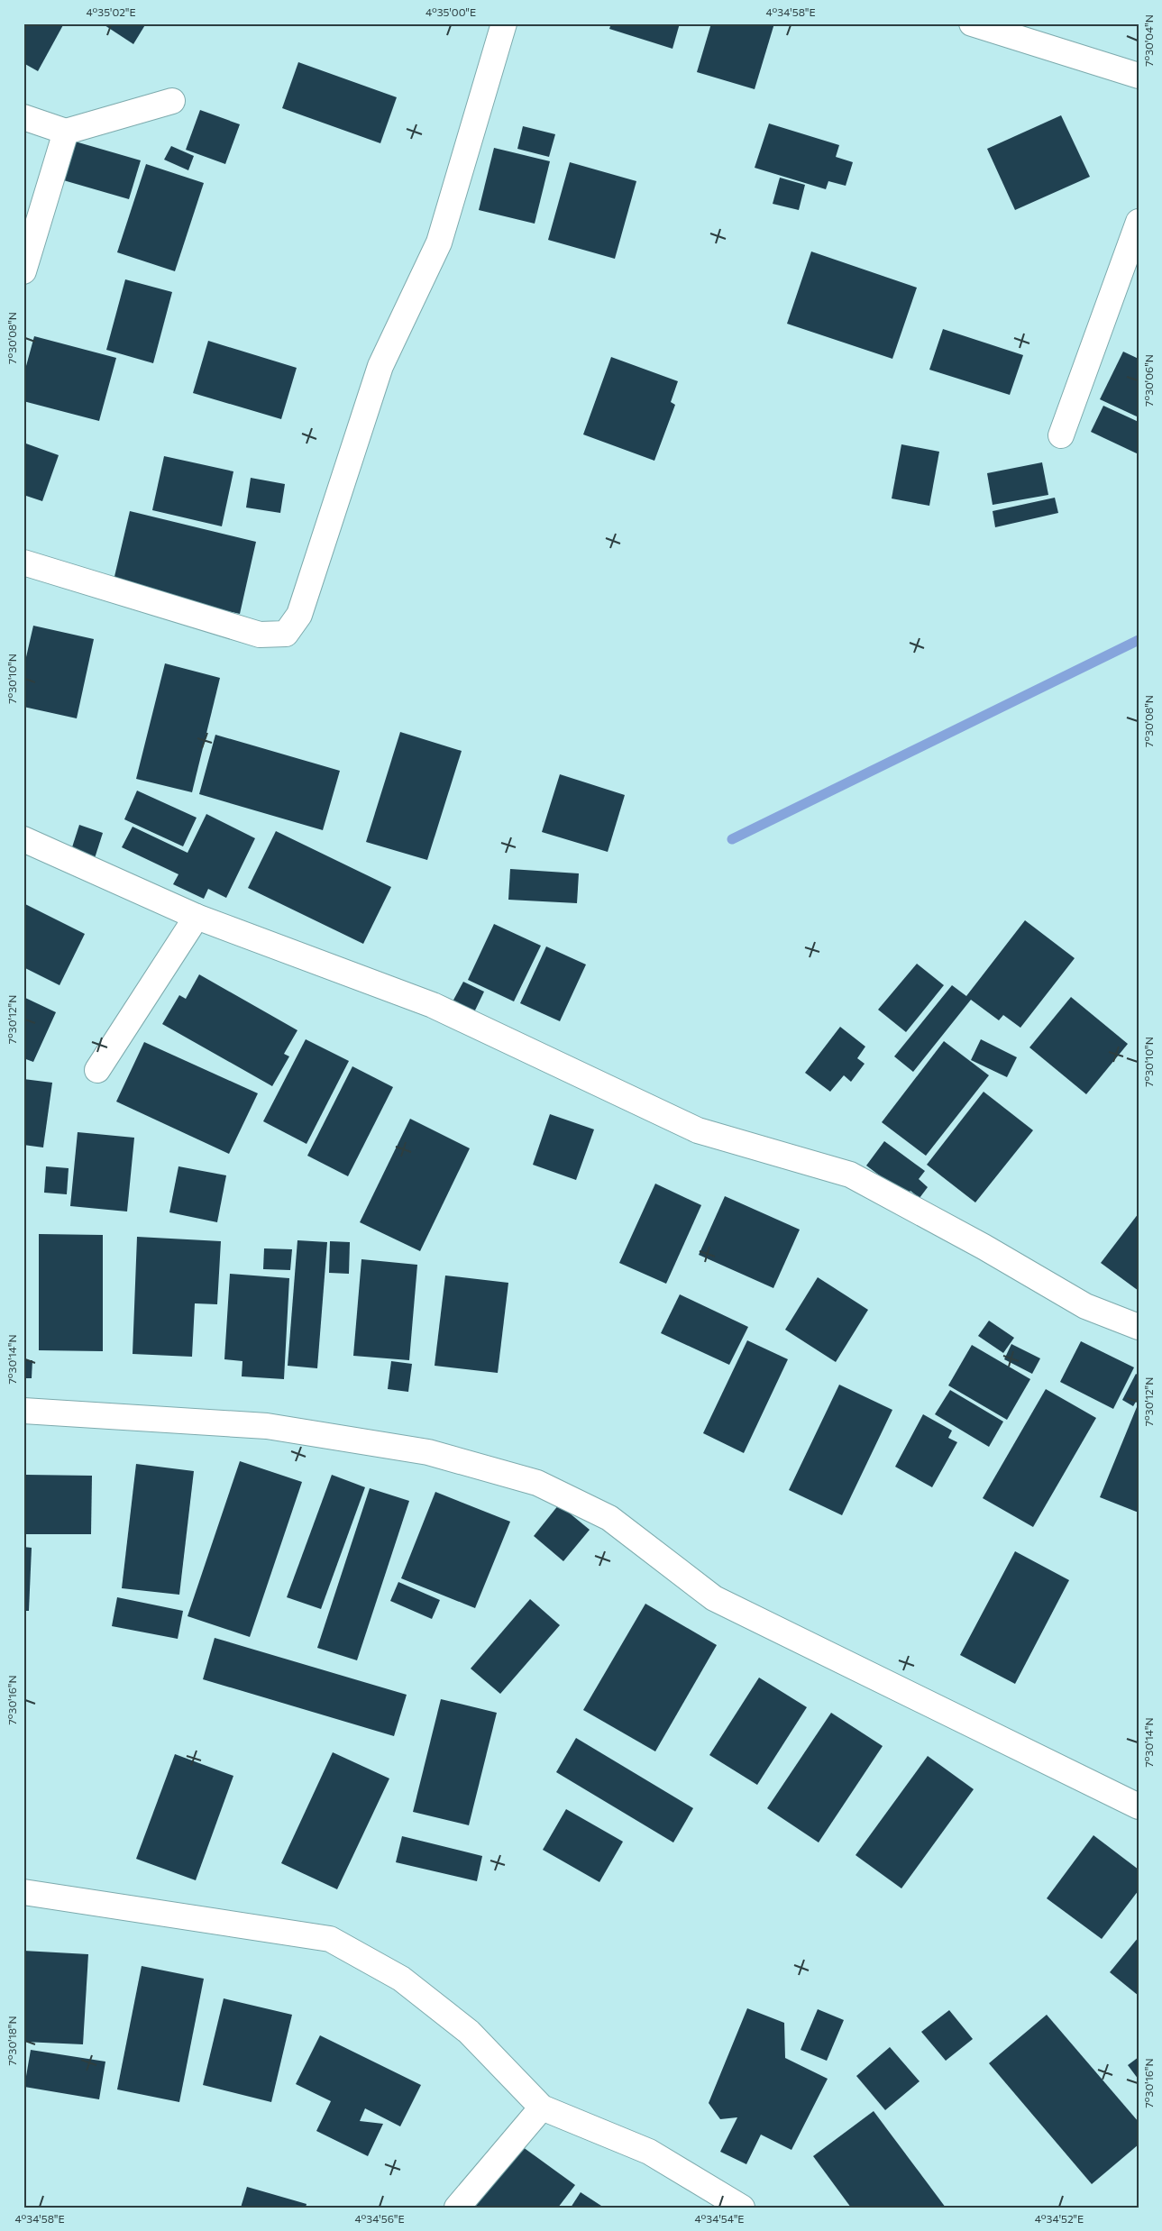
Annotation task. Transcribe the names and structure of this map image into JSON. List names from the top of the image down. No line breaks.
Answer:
{"coordinates":["4°35'02\"E","4°35'00\"E","4°34'58\"E","7°30'04\"N","7°30'08\"N","7°30'06\"N","7°30'10\"N","7°30'12\"N","7°30'14\"N","7°30'16\"N","7°30'18\"N","4°34'56\"E","4°34'54\"E","4°34'52\"E"]}
